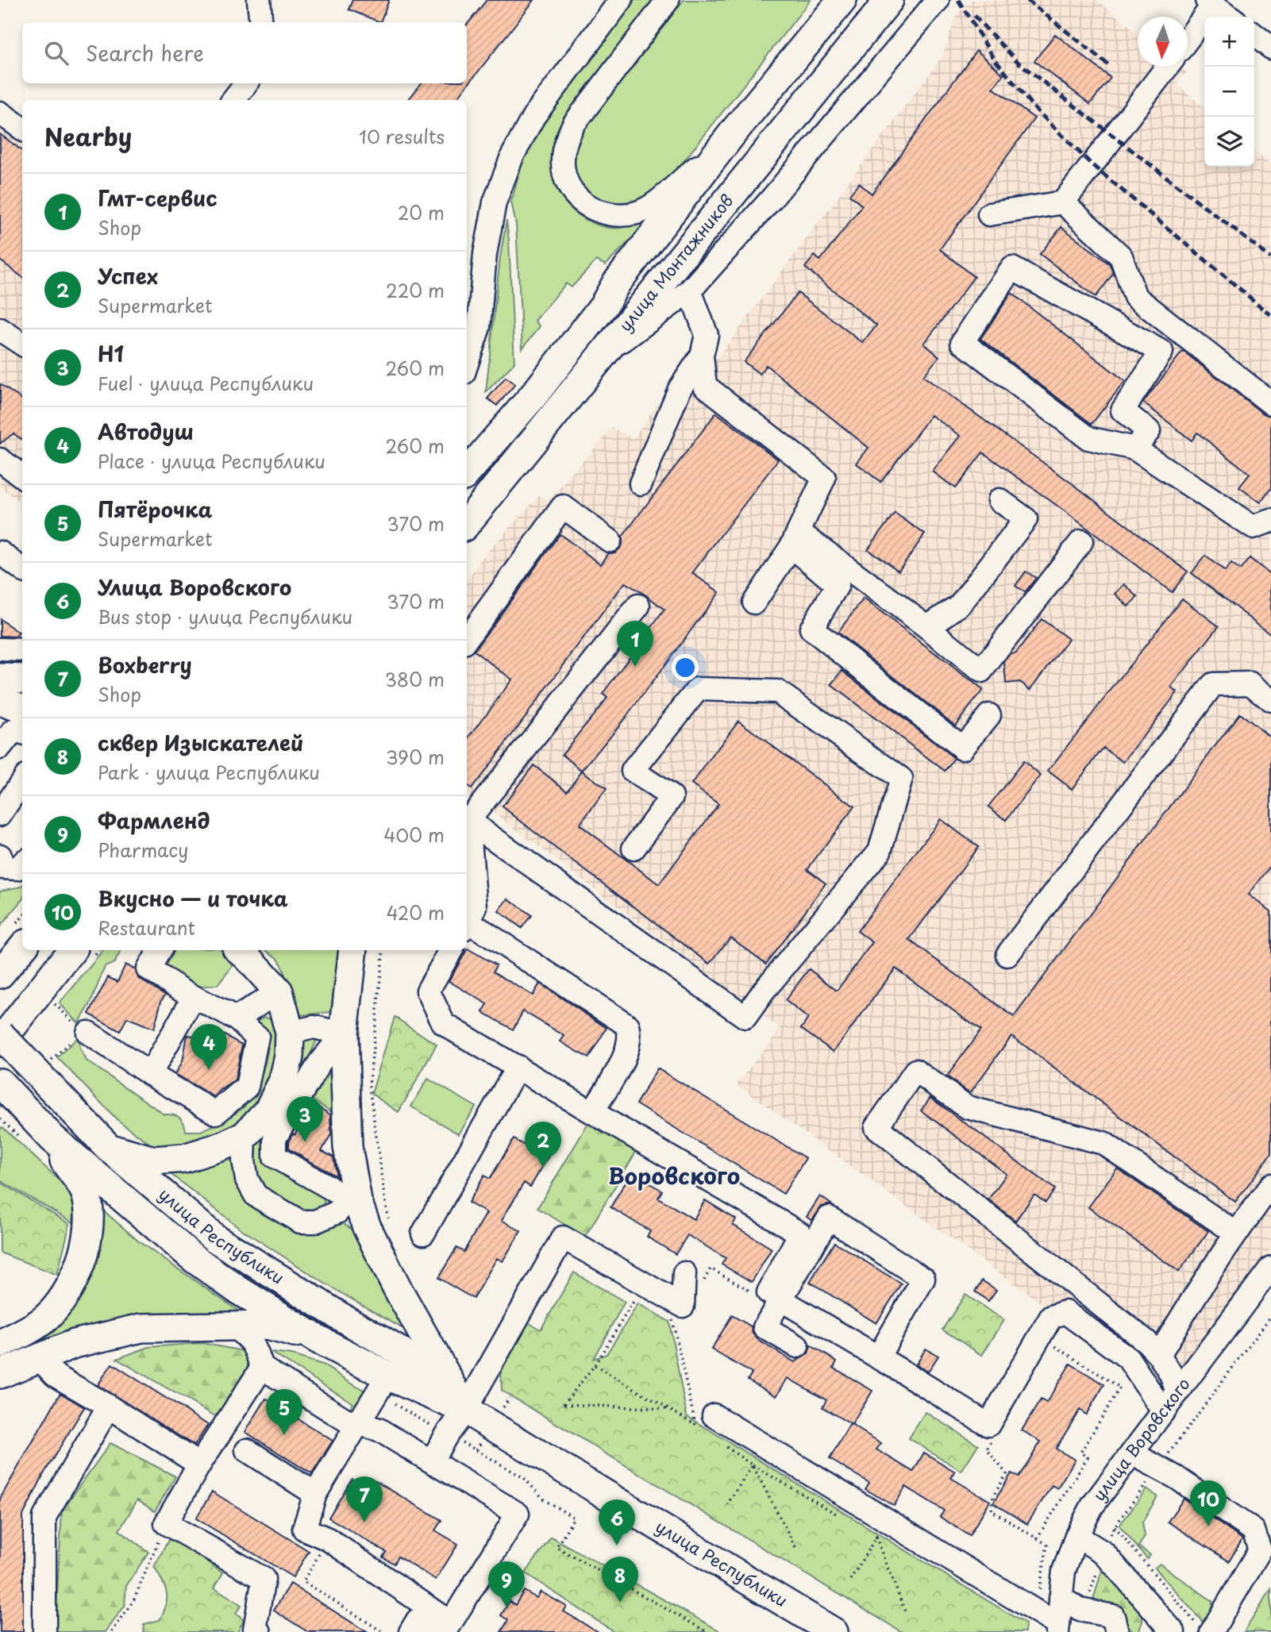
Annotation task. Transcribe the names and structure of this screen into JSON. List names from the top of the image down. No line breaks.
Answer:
{"streets":{"main road":["улица Монтажников","улица Республики"],"street":["улица Воровского"]},"districts":["Воровского"],"north":"bottom","page":{"map_buttons":["+","−"],"search":"Search here","heading":["Nearby","10 results"],"list":[{"mark":"1","name":"Гмт-сервис","note":"Shop","value":"20 m"},{"mark":"2","name":"Успех","note":"Supermarket","value":"220 m"},{"mark":"3","name":"Н1","note":"Fuel · улица Республики","value":"260 m"},{"mark":"4","name":"Автодуш","note":"Place · улица Республики","value":"260 m"},{"mark":"5","name":"Пятёрочка","note":"Supermarket","value":"370 m"},{"mark":"6","name":"Улица Воровского","note":"Bus stop · улица Республики","value":"370 m"},{"mark":"7","name":"Boxberry","note":"Shop","value":"380 m"},{"mark":"8","name":"сквер Изыскателей","note":"Park · улица Республики","value":"390 m"},{"mark":"9","name":"Фармленд","note":"Pharmacy","value":"400 m"},{"mark":"10","name":"Вкусно — и точка","note":"Restaurant","value":"420 m"}],"pins":["1","4","3","2","5","7","10","6","8","9"]}}
